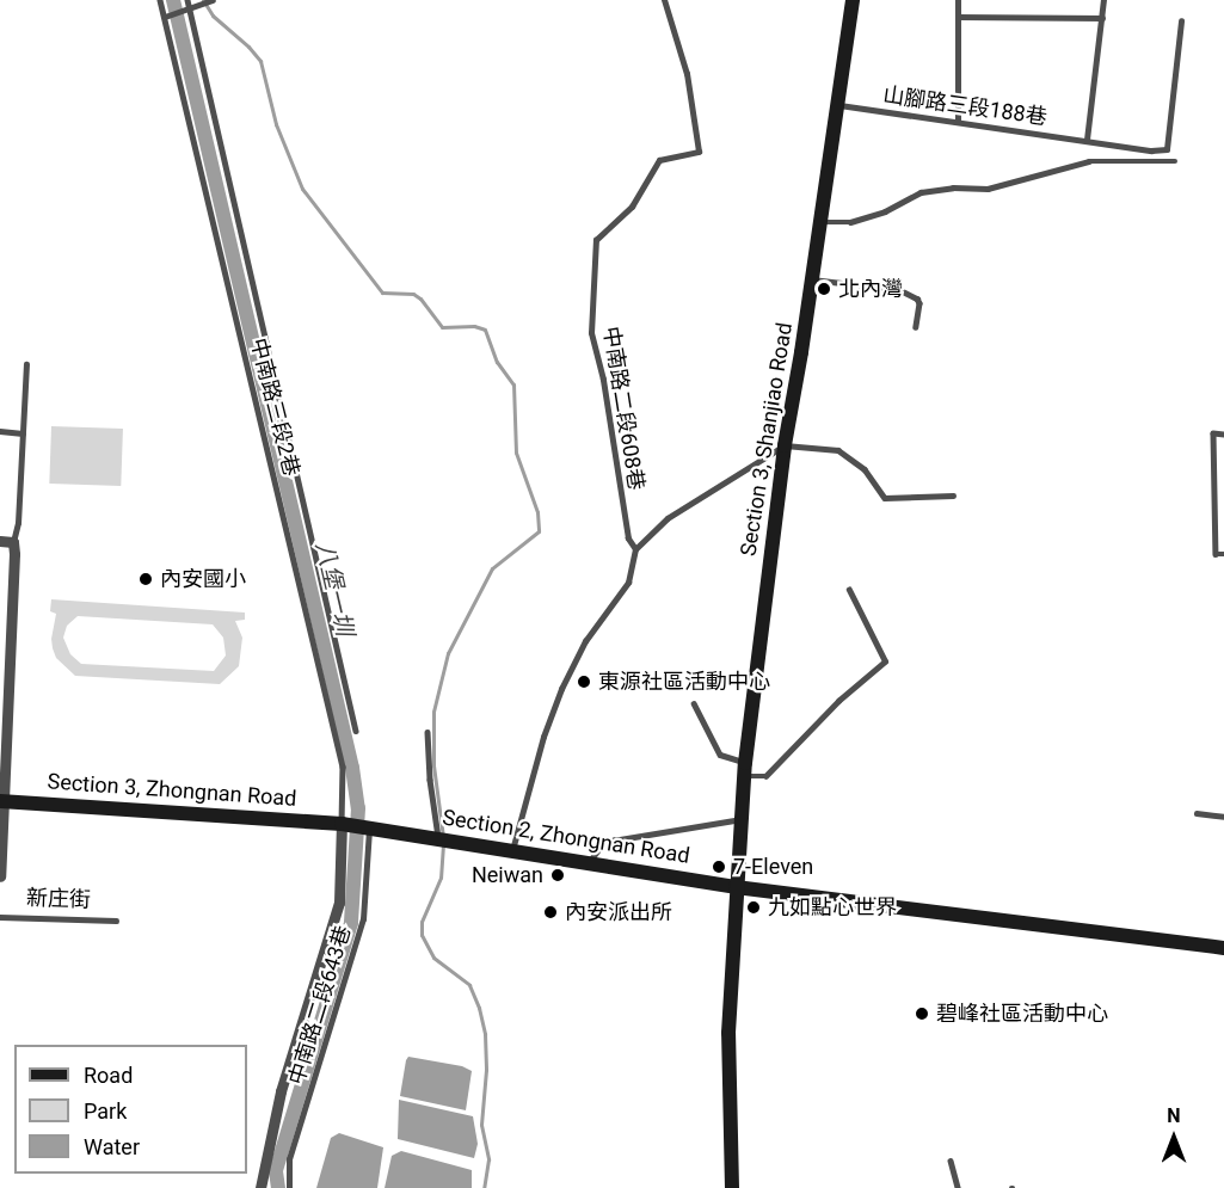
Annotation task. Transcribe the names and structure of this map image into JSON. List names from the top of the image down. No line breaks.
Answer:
{"streets":{"main road":["Section 3, Shanjiao Road","Section 3, Zhongnan Road","Section 2, Zhongnan Road"],"street":["新庄街"],"lane":["山腳路三段188巷","中南路三段2巷","中南路二段608巷","中南路二段643巷"]},"crossings":[["山腳路三段188巷","Section 3, Shanjiao Road"],["中南路三段2巷","Section 3, Zhongnan Road"],["中南路二段608巷","Section 2, Zhongnan Road"],["Section 3, Shanjiao Road","Section 2, Zhongnan Road"],["Section 3, Zhongnan Road","Section 2, Zhongnan Road"],["Section 3, Zhongnan Road","新庄街"],["Section 3, Zhongnan Road","中南路二段643巷"],["Section 2, Zhongnan Road","中南路二段643巷"]],"water":["八堡一圳"],"places":["北內灣","內安國小","東源社區活動中心","7-Eleven","Neiwan","九如點心世界","內安派出所","碧峰社區活動中心"],"legend":["Road","Park","Water"],"north":"top"}
